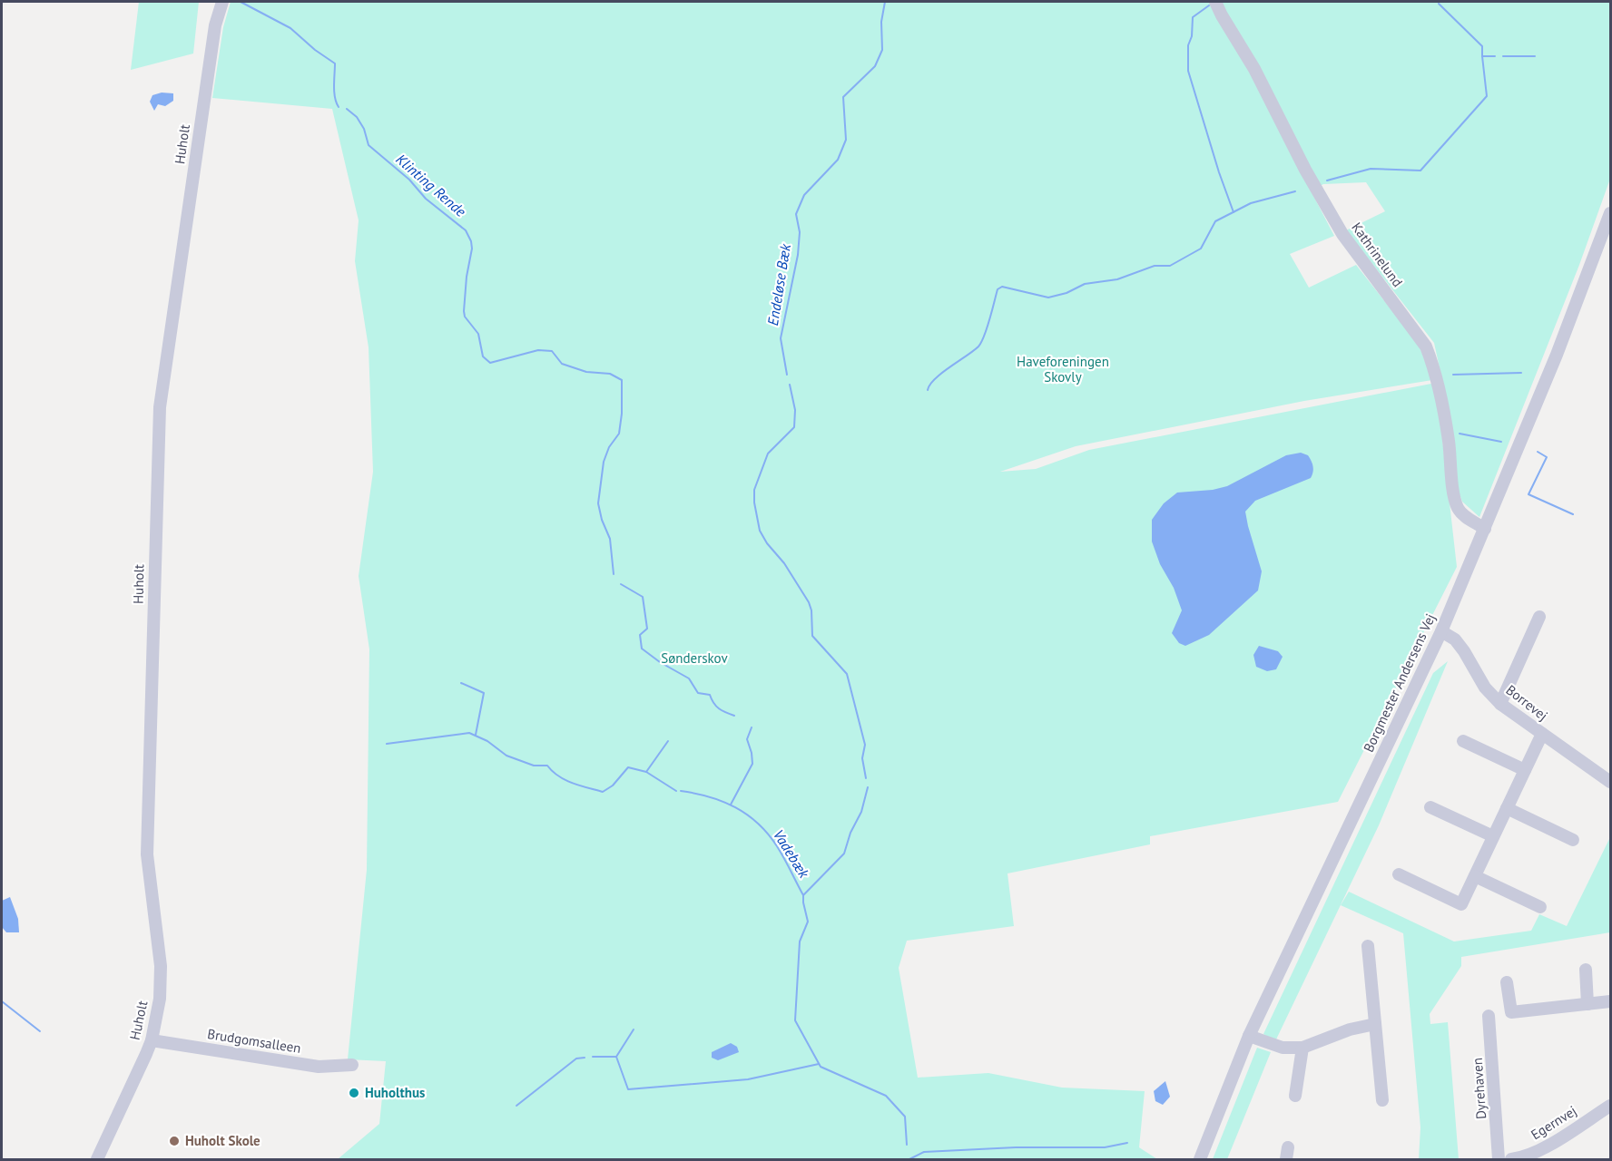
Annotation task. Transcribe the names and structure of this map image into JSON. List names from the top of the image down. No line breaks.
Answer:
{"streets":{"street":["Huholt","Kathrinelund","Borgmester Andersens Vej","Borrevej","Brudgomsalleen","Dyrehaven","Egernvej"]},"crossings":[["Huholt","Brudgomsalleen"],["Kathrinelund","Borgmester Andersens Vej"],["Borgmester Andersens Vej","Borrevej"]],"water":["Klinting Rende","Endeløse Bæk","Vadebæk"],"parks":["Haveforeningen Skovly","Sønderskov"],"places":["Huholthus","Huholt Skole"]}
